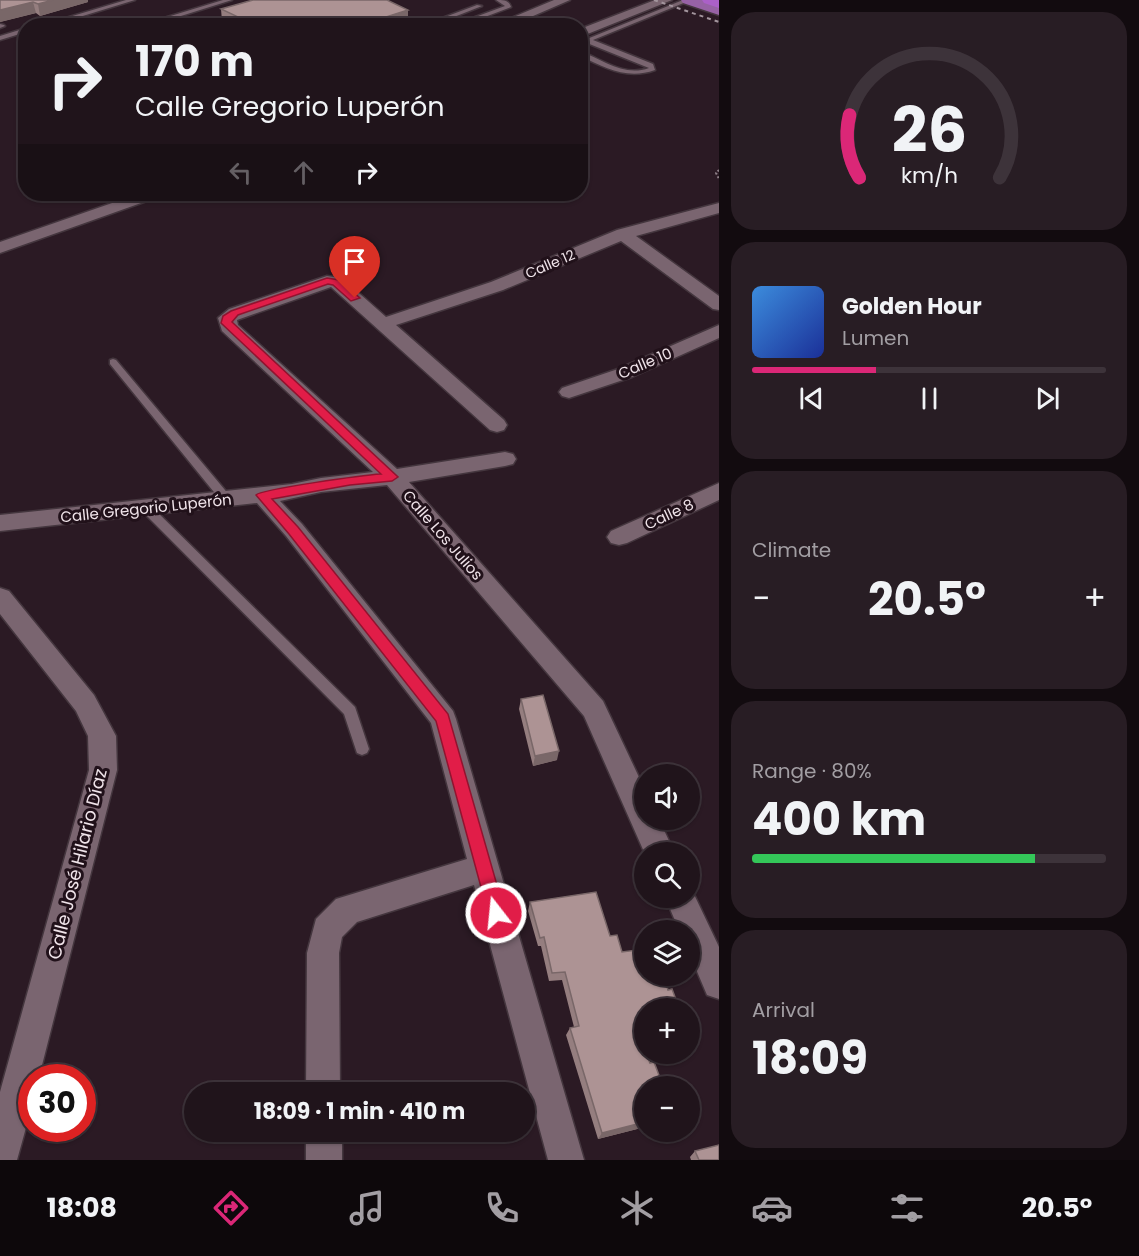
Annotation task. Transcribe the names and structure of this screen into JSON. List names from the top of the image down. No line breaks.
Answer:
{"streets":{"street":["Calle 12","Calle 10","Calle Gregorio Luperón","Calle 8","Calle Los Julios","Calle José Hilario Díaz"]},"crossings":[["Calle 12","Calle Los Julios"],["Calle Gregorio Luperón","Calle Los Julios"]],"page":{"turn":["170 m","Calle Gregorio Luperón"],"song":["Golden Hour","Lumen"],"tile":["Climate",["Range · 80%","400 km"],["Arrival","18:09"]],"heat":["−","20.5°","+"],"map_buttons":["+","−"],"limit":"30","trip":"18:09 · 1 min · 410 m","tabs":["18:08","20.5°"],"gauge":["26","km/h"]}}
